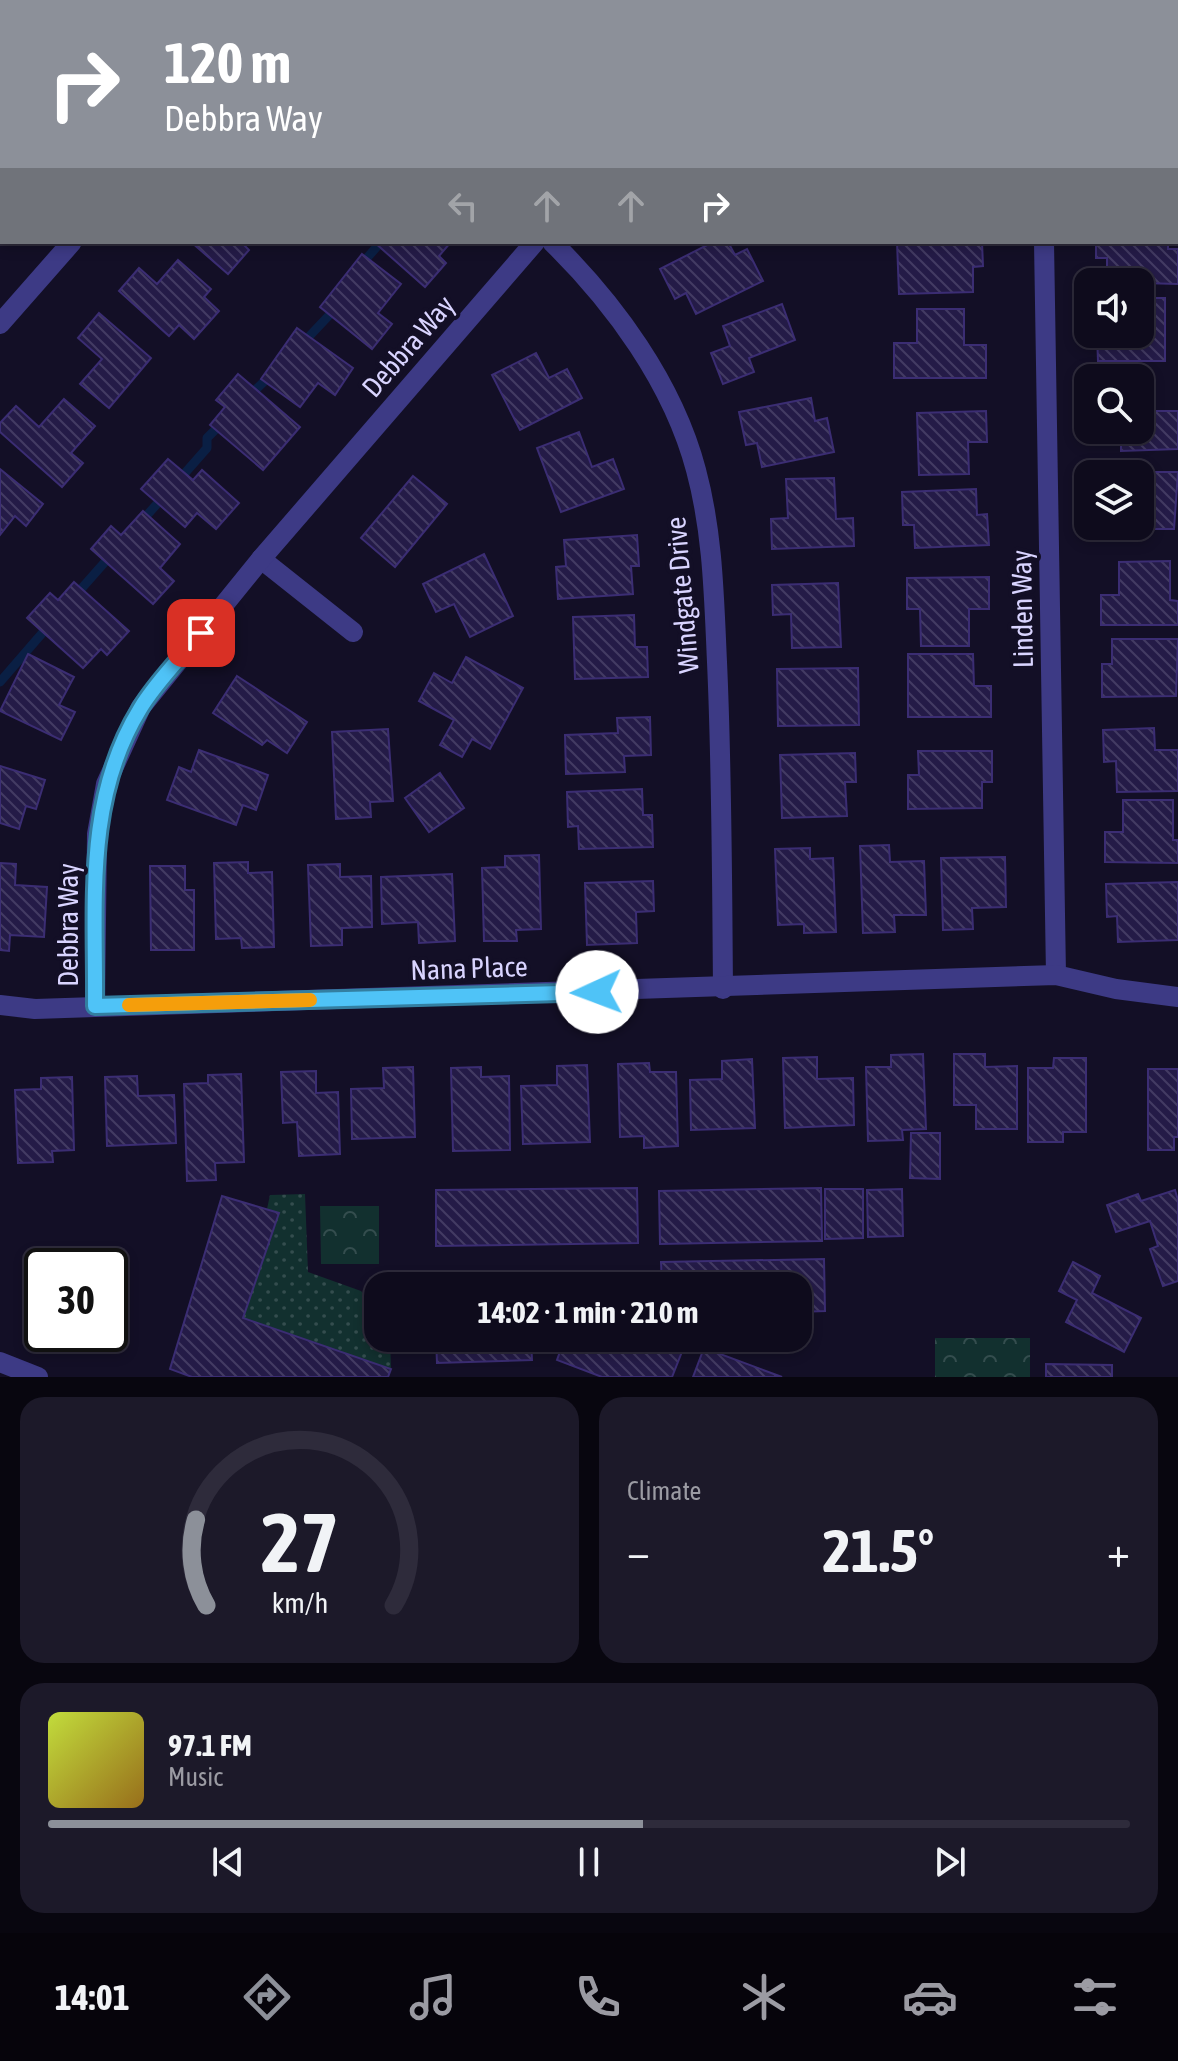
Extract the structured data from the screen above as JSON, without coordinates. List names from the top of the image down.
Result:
{
  "streets": {
    "street": [
      "Debbra Way",
      "Windgate Drive",
      "Linden Way",
      "Nana Place"
    ]
  },
  "crossings": [
    ["Debbra Way", "Nana Place"],
    ["Windgate Drive", "Nana Place"],
    ["Linden Way", "Nana Place"]
  ],
  "page": {
    "turn": ["120 m", "Debbra Way"],
    "limit": "30",
    "trip": "14:02 · 1 min · 210 m",
    "tile": "Climate",
    "heat": ["−", "21.5°", "+"],
    "song": ["97.1 FM", "Music"],
    "tabs": "14:01",
    "gauge": ["27", "km/h"]
  }
}
